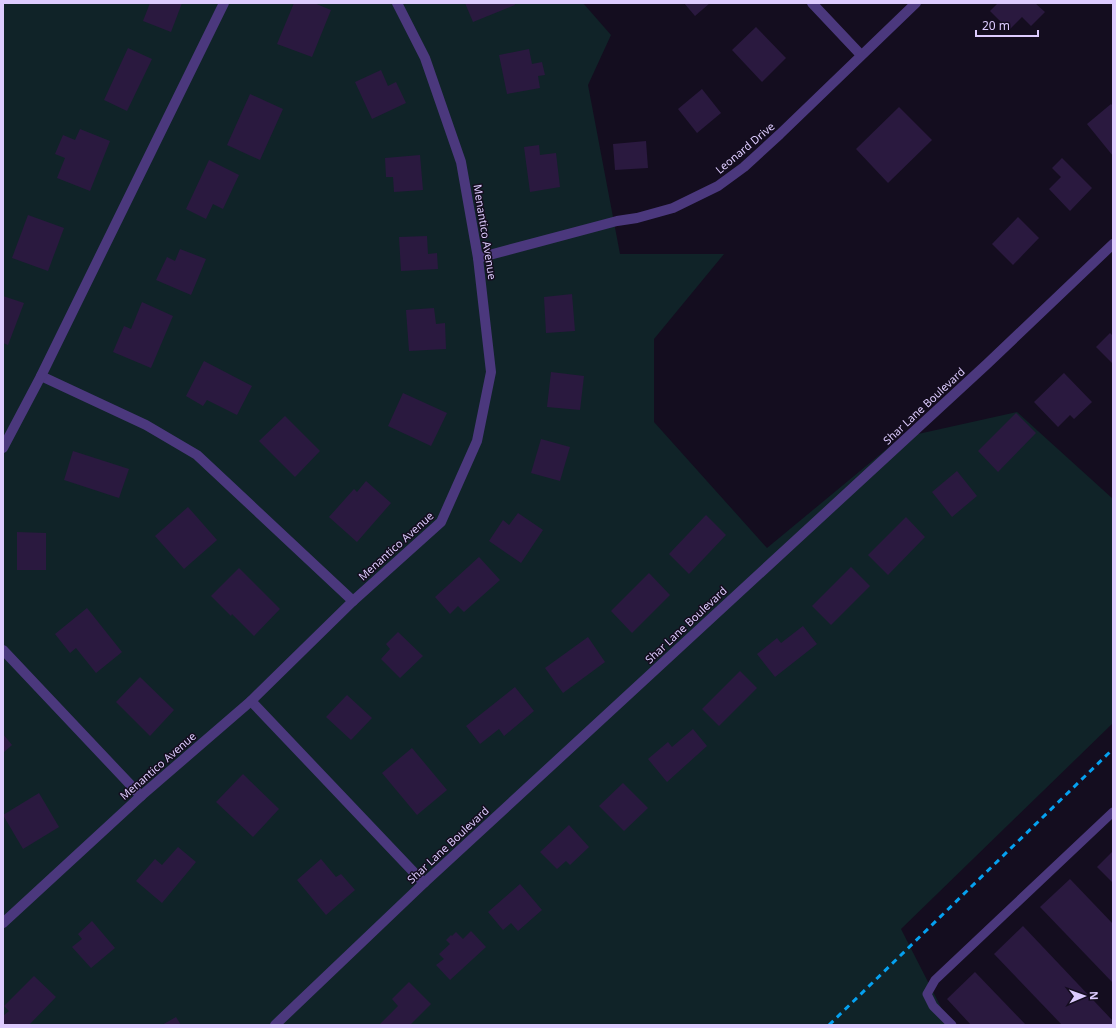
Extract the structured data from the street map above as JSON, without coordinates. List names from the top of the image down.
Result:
{
  "streets": {
    "street": ["Leonard Drive", "Menantico Avenue", "Shar Lane Boulevard"]
  },
  "crossings": [
    ["Leonard Drive", "Menantico Avenue"]
  ],
  "scale_bar": "20 m",
  "north": "right"
}
